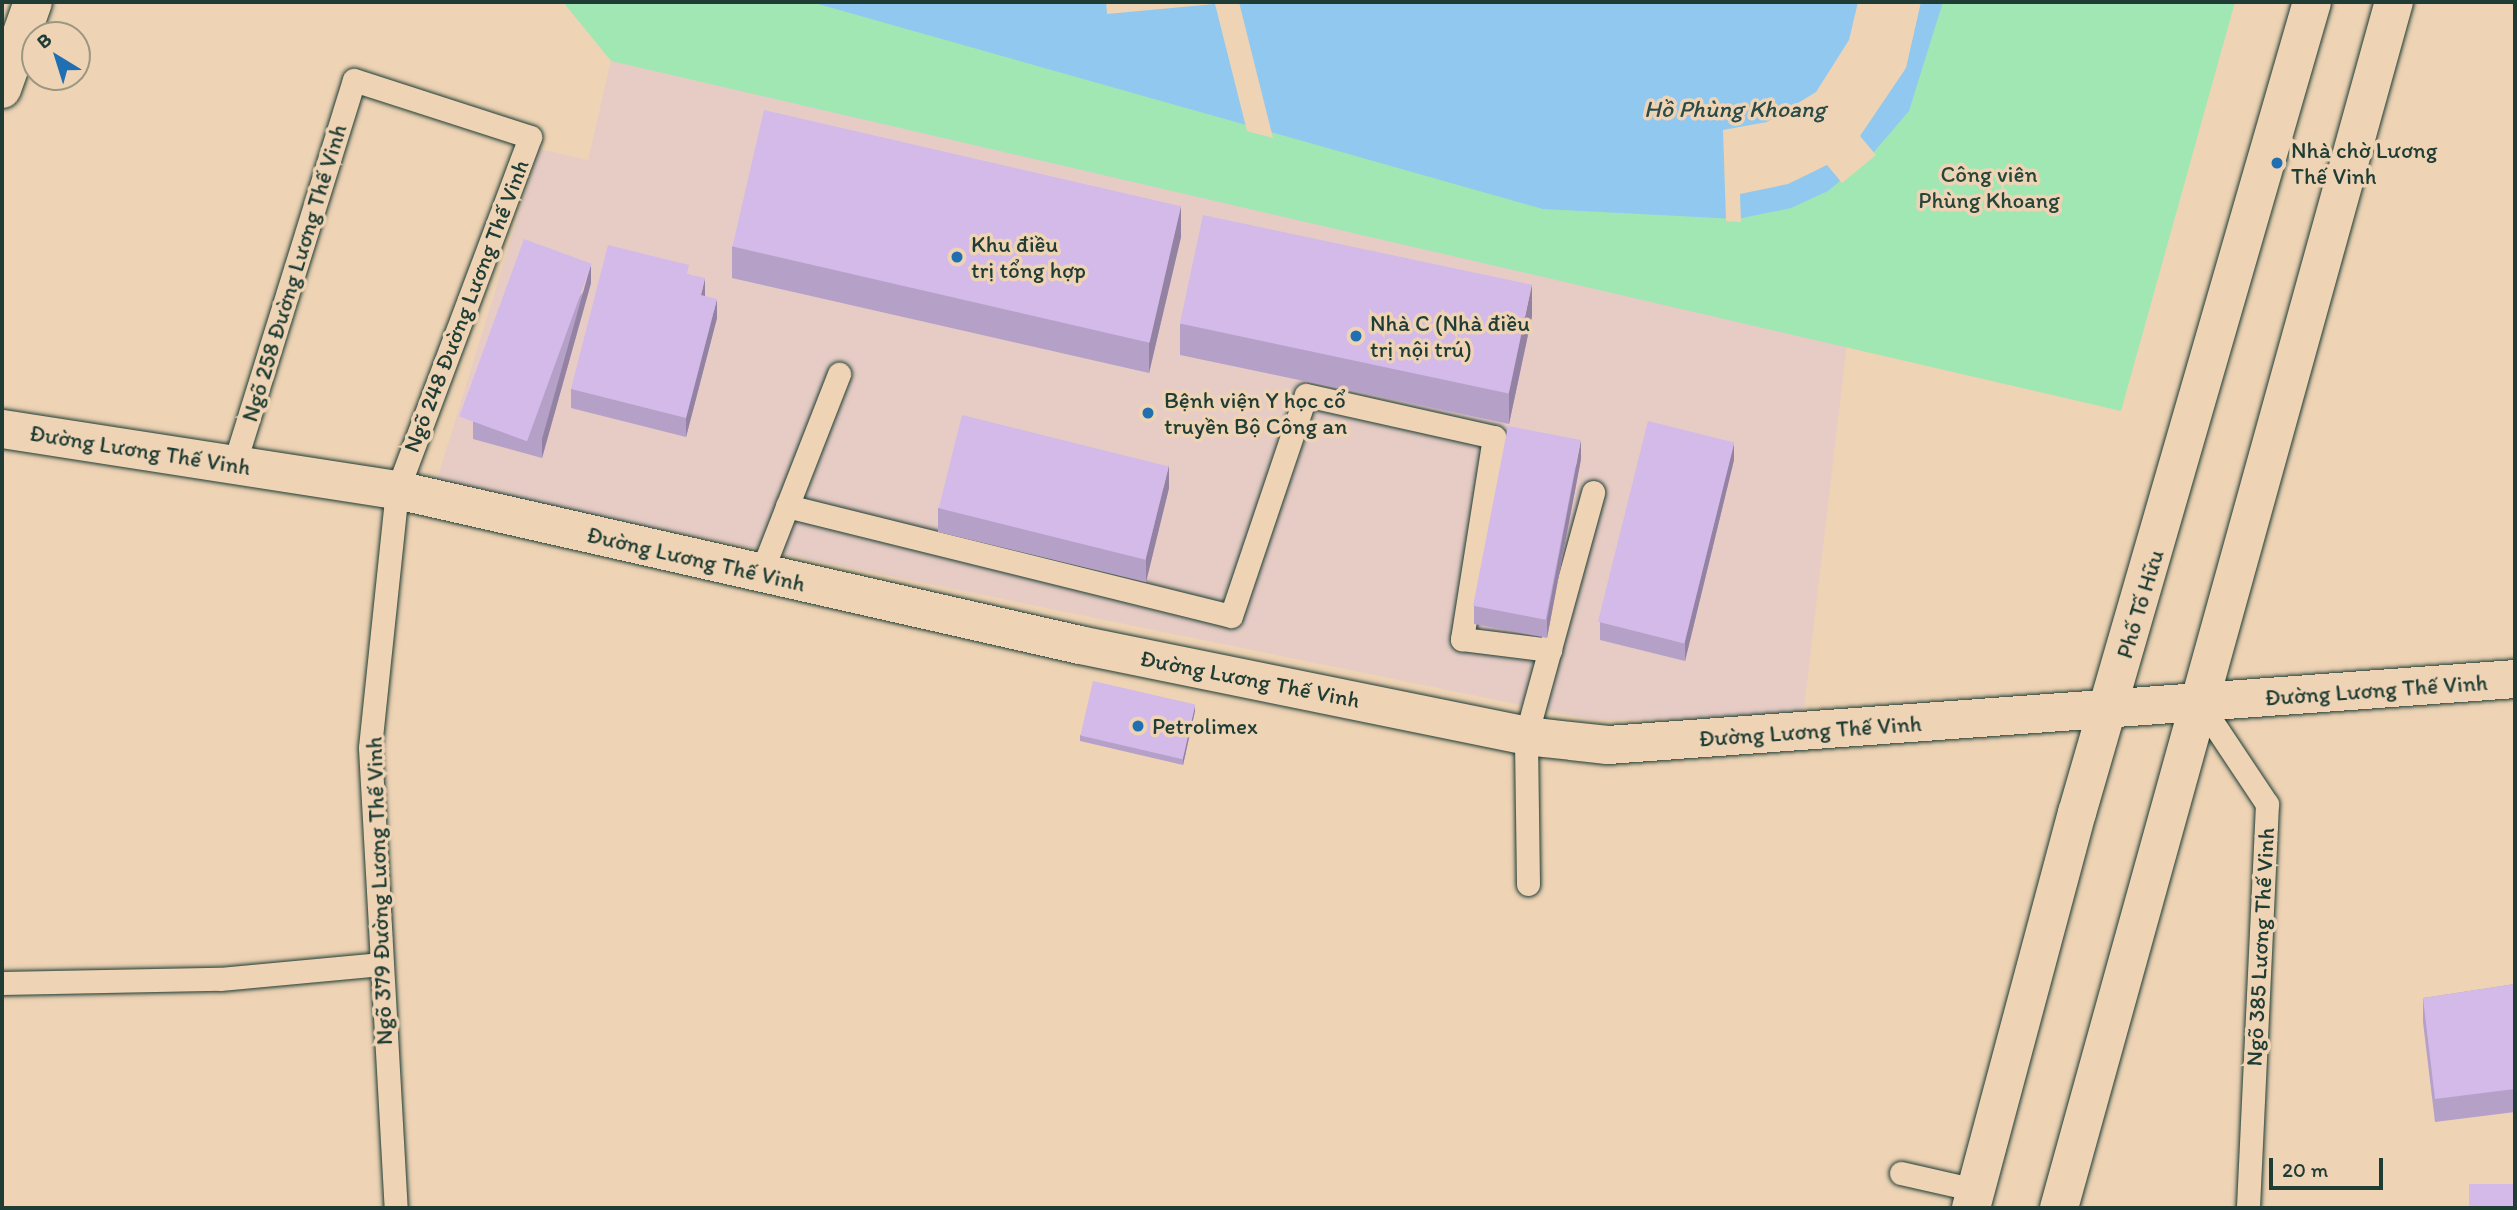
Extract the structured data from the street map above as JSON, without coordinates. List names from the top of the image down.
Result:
{
  "streets": {
    "street": ["Đường Lương Thế Vinh", "Phố Tố Hữu"],
    "lane": [
      "Ngõ 258 Đường Lương Thế Vinh",
      "Ngõ 248 Đường Lương Thế Vinh",
      "Ngõ 379 Đường Lương Thế Vinh",
      "Ngõ 385 Lương Thế Vinh"
    ]
  },
  "crossings": [
    ["Ngõ 258 Đường Lương Thế Vinh", "Ngõ 248 Đường Lương Thế Vinh"],
    ["Ngõ 258 Đường Lương Thế Vinh", "Đường Lương Thế Vinh"],
    ["Ngõ 248 Đường Lương Thế Vinh", "Đường Lương Thế Vinh"],
    ["Ngõ 248 Đường Lương Thế Vinh", "Ngõ 379 Đường Lương Thế Vinh"],
    ["Đường Lương Thế Vinh", "Phố Tố Hữu"],
    ["Đường Lương Thế Vinh", "Ngõ 379 Đường Lương Thế Vinh"],
    ["Đường Lương Thế Vinh", "Ngõ 385 Lương Thế Vinh"]
  ],
  "water": ["Hồ Phùng Khoang"],
  "parks": ["Công viên Phùng Khoang"],
  "places": [
    "Nhà chờ Lương Thế Vinh",
    "Khu điều trị tổng hợp",
    "Nhà C (Nhà điều trị nội trú)",
    "Bệnh viện Y học cổ truyền Bộ Công an",
    "Petrolimex"
  ],
  "scale_bar": "20 m",
  "north": "top left"
}
